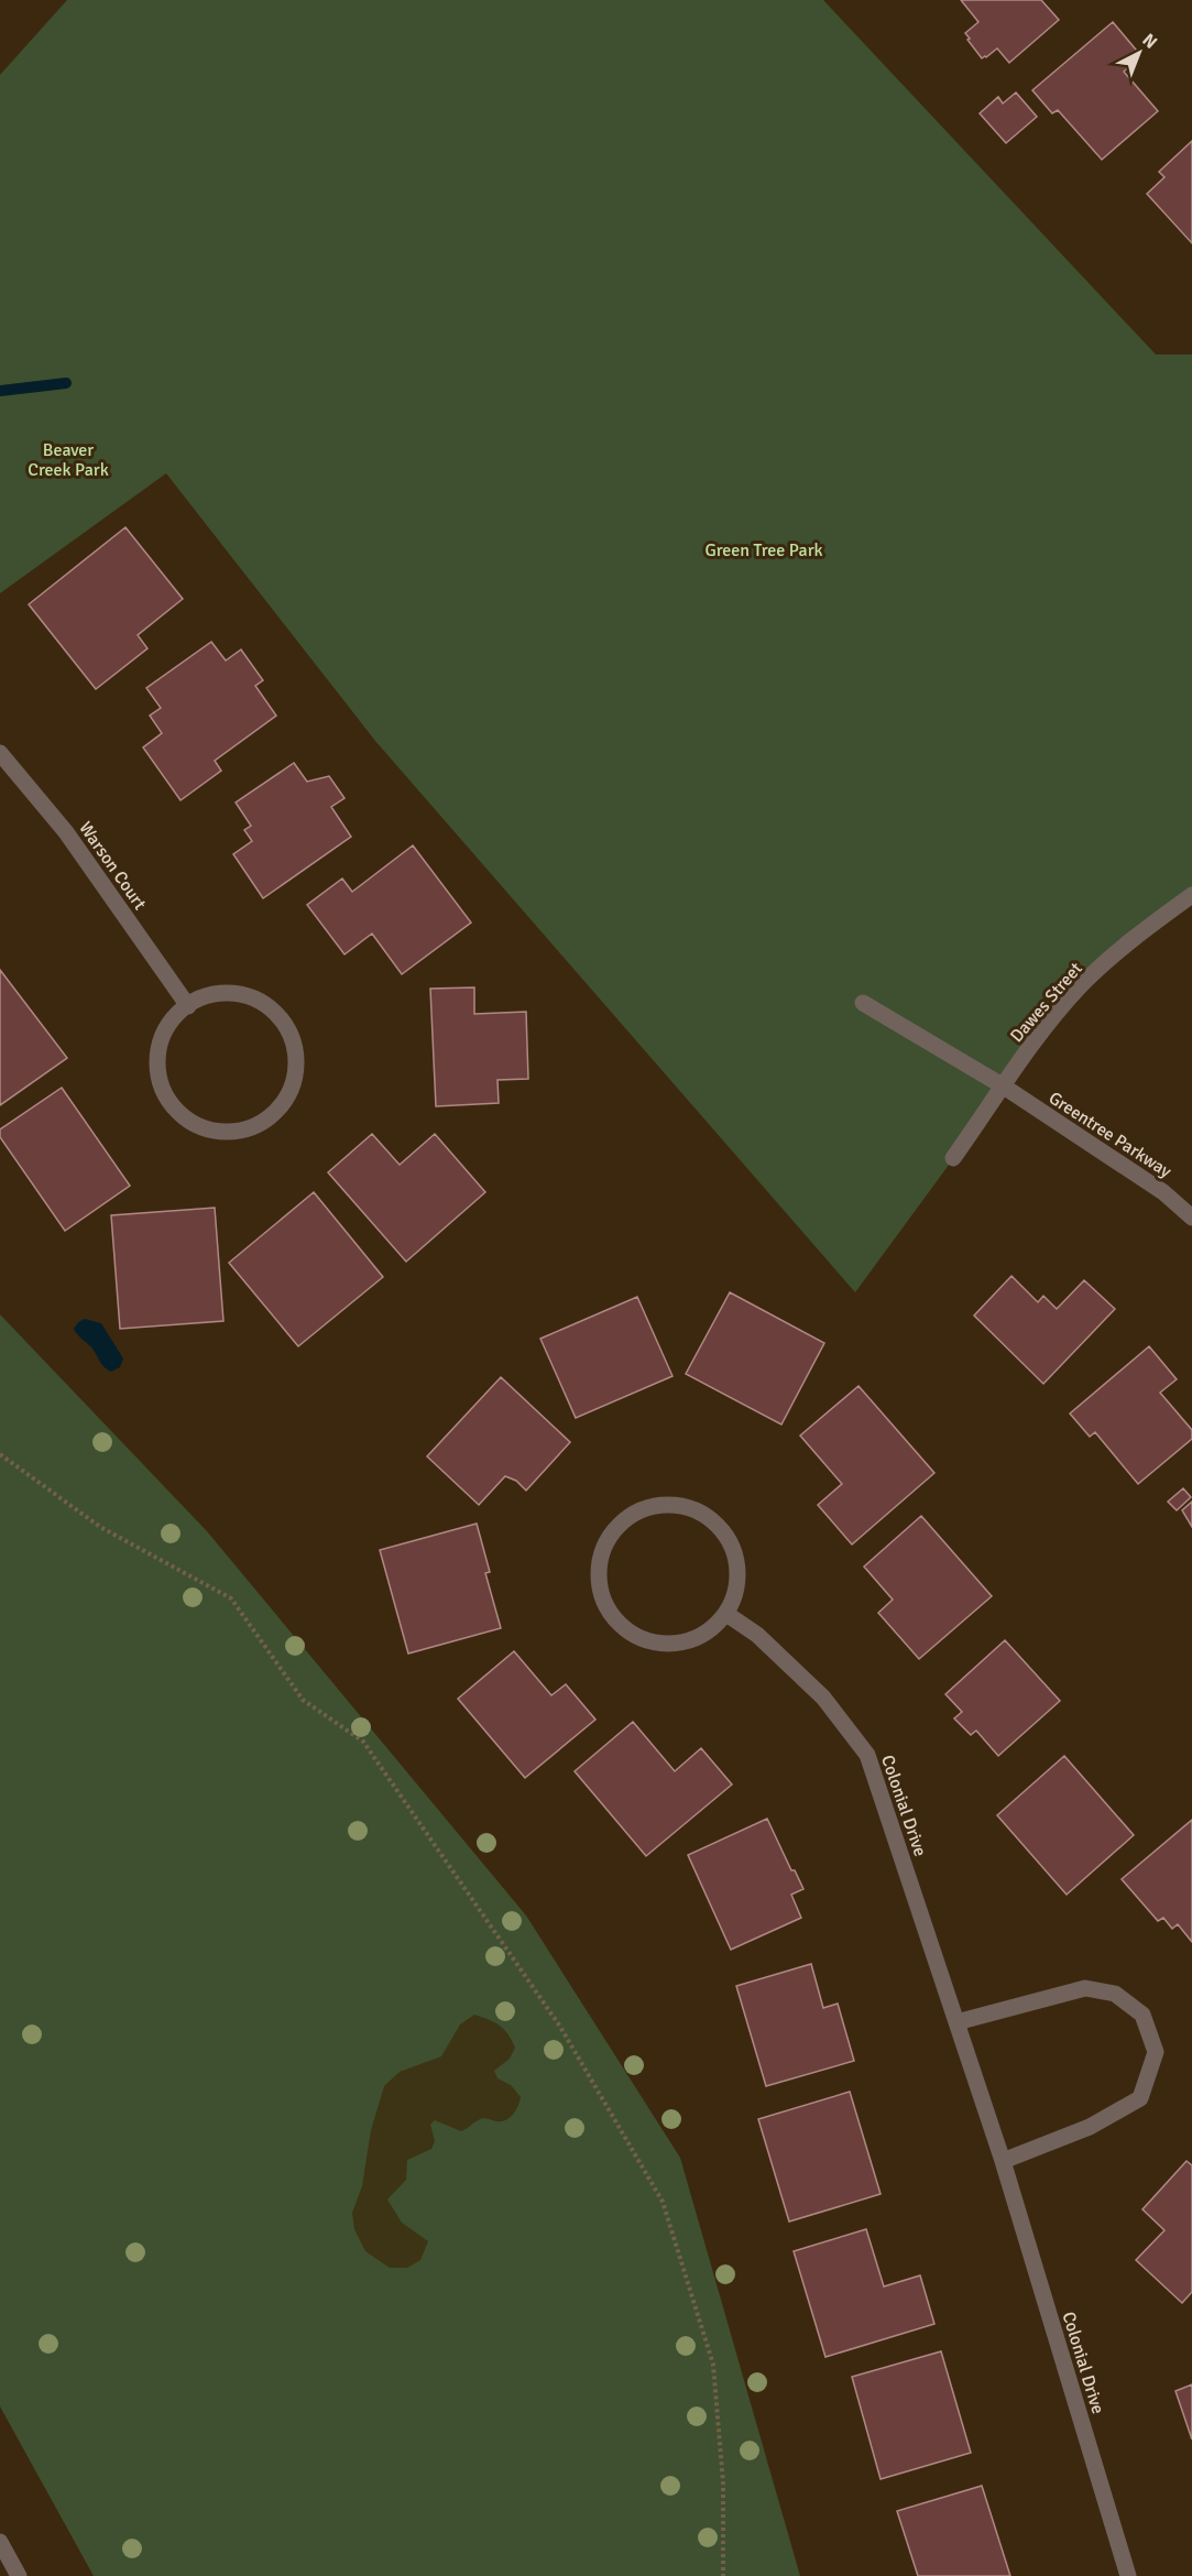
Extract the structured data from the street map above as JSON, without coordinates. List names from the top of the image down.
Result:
{
  "streets": {
    "street": [
      "Warson Court",
      "Dawes Street",
      "Greentree Parkway",
      "Colonial Drive"
    ]
  },
  "crossings": [
    ["Dawes Street", "Greentree Parkway"]
  ],
  "parks": ["Beaver Creek Park", "Green Tree Park"],
  "north": "top right"
}
